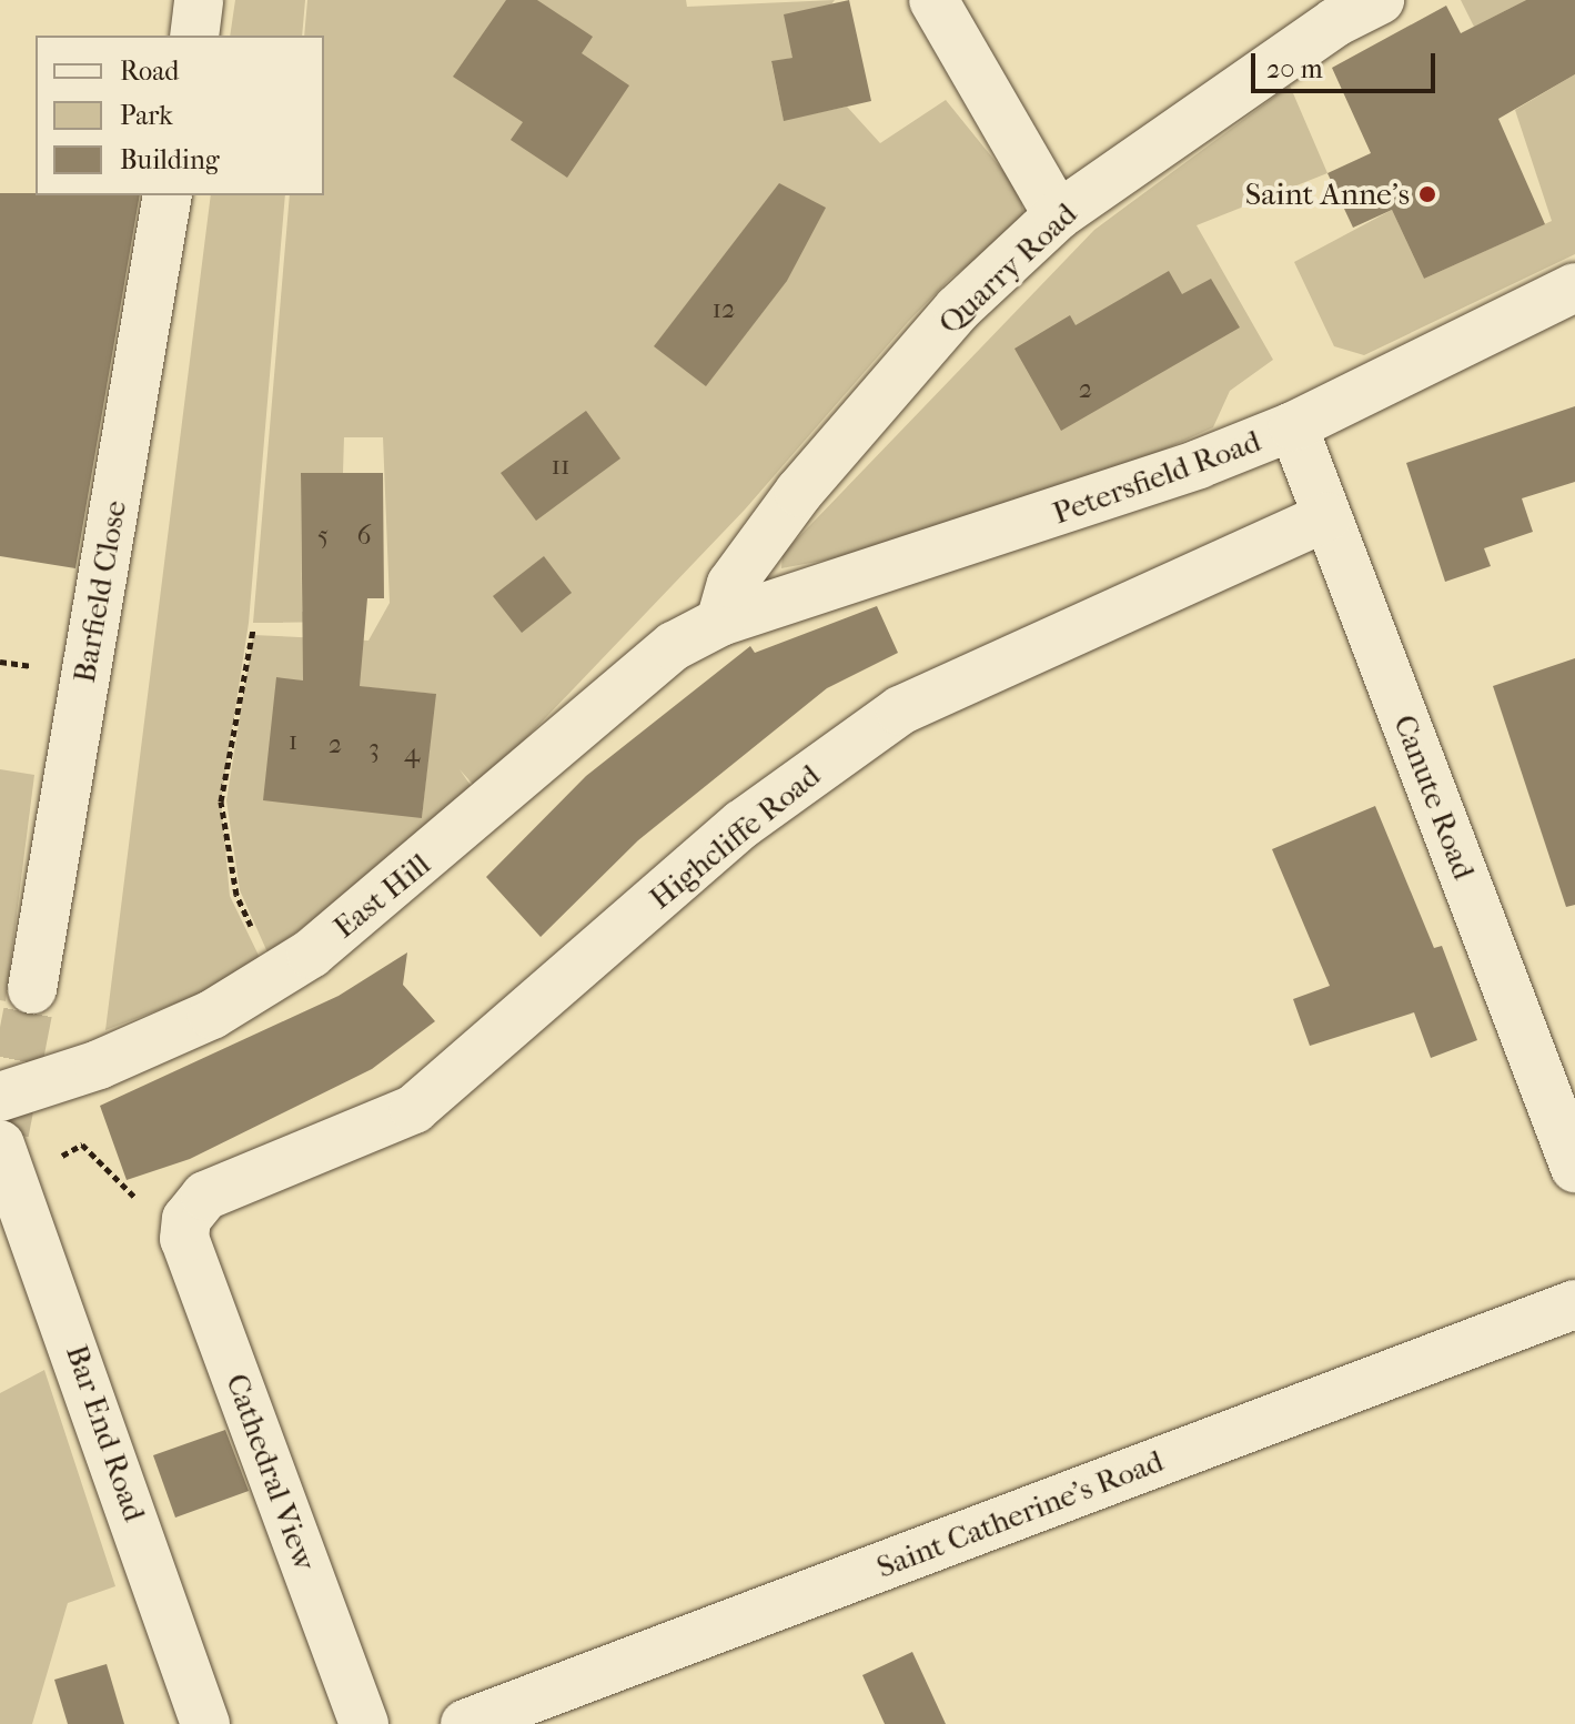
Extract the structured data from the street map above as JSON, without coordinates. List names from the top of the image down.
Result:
{
  "streets": {
    "street": [
      "Quarry Road",
      "Petersfield Road",
      "Barfield Close",
      "Canute Road",
      "Highcliffe Road",
      "East Hill",
      "Bar End Road",
      "Cathedral View",
      "Saint Catherine's Road"
    ]
  },
  "crossings": [
    ["Quarry Road", "Petersfield Road"],
    ["Quarry Road", "East Hill"],
    ["Petersfield Road", "Canute Road"],
    ["Petersfield Road", "East Hill"],
    ["Canute Road", "Highcliffe Road"],
    ["Highcliffe Road", "Cathedral View"]
  ],
  "places": ["Saint Anne's"],
  "house_numbers": [
    "12",
    "2",
    "11",
    "5",
    "6",
    "1",
    "2",
    "3",
    "4"
  ],
  "legend": ["Road", "Park", "Building"],
  "scale_bar": "20 m"
}
